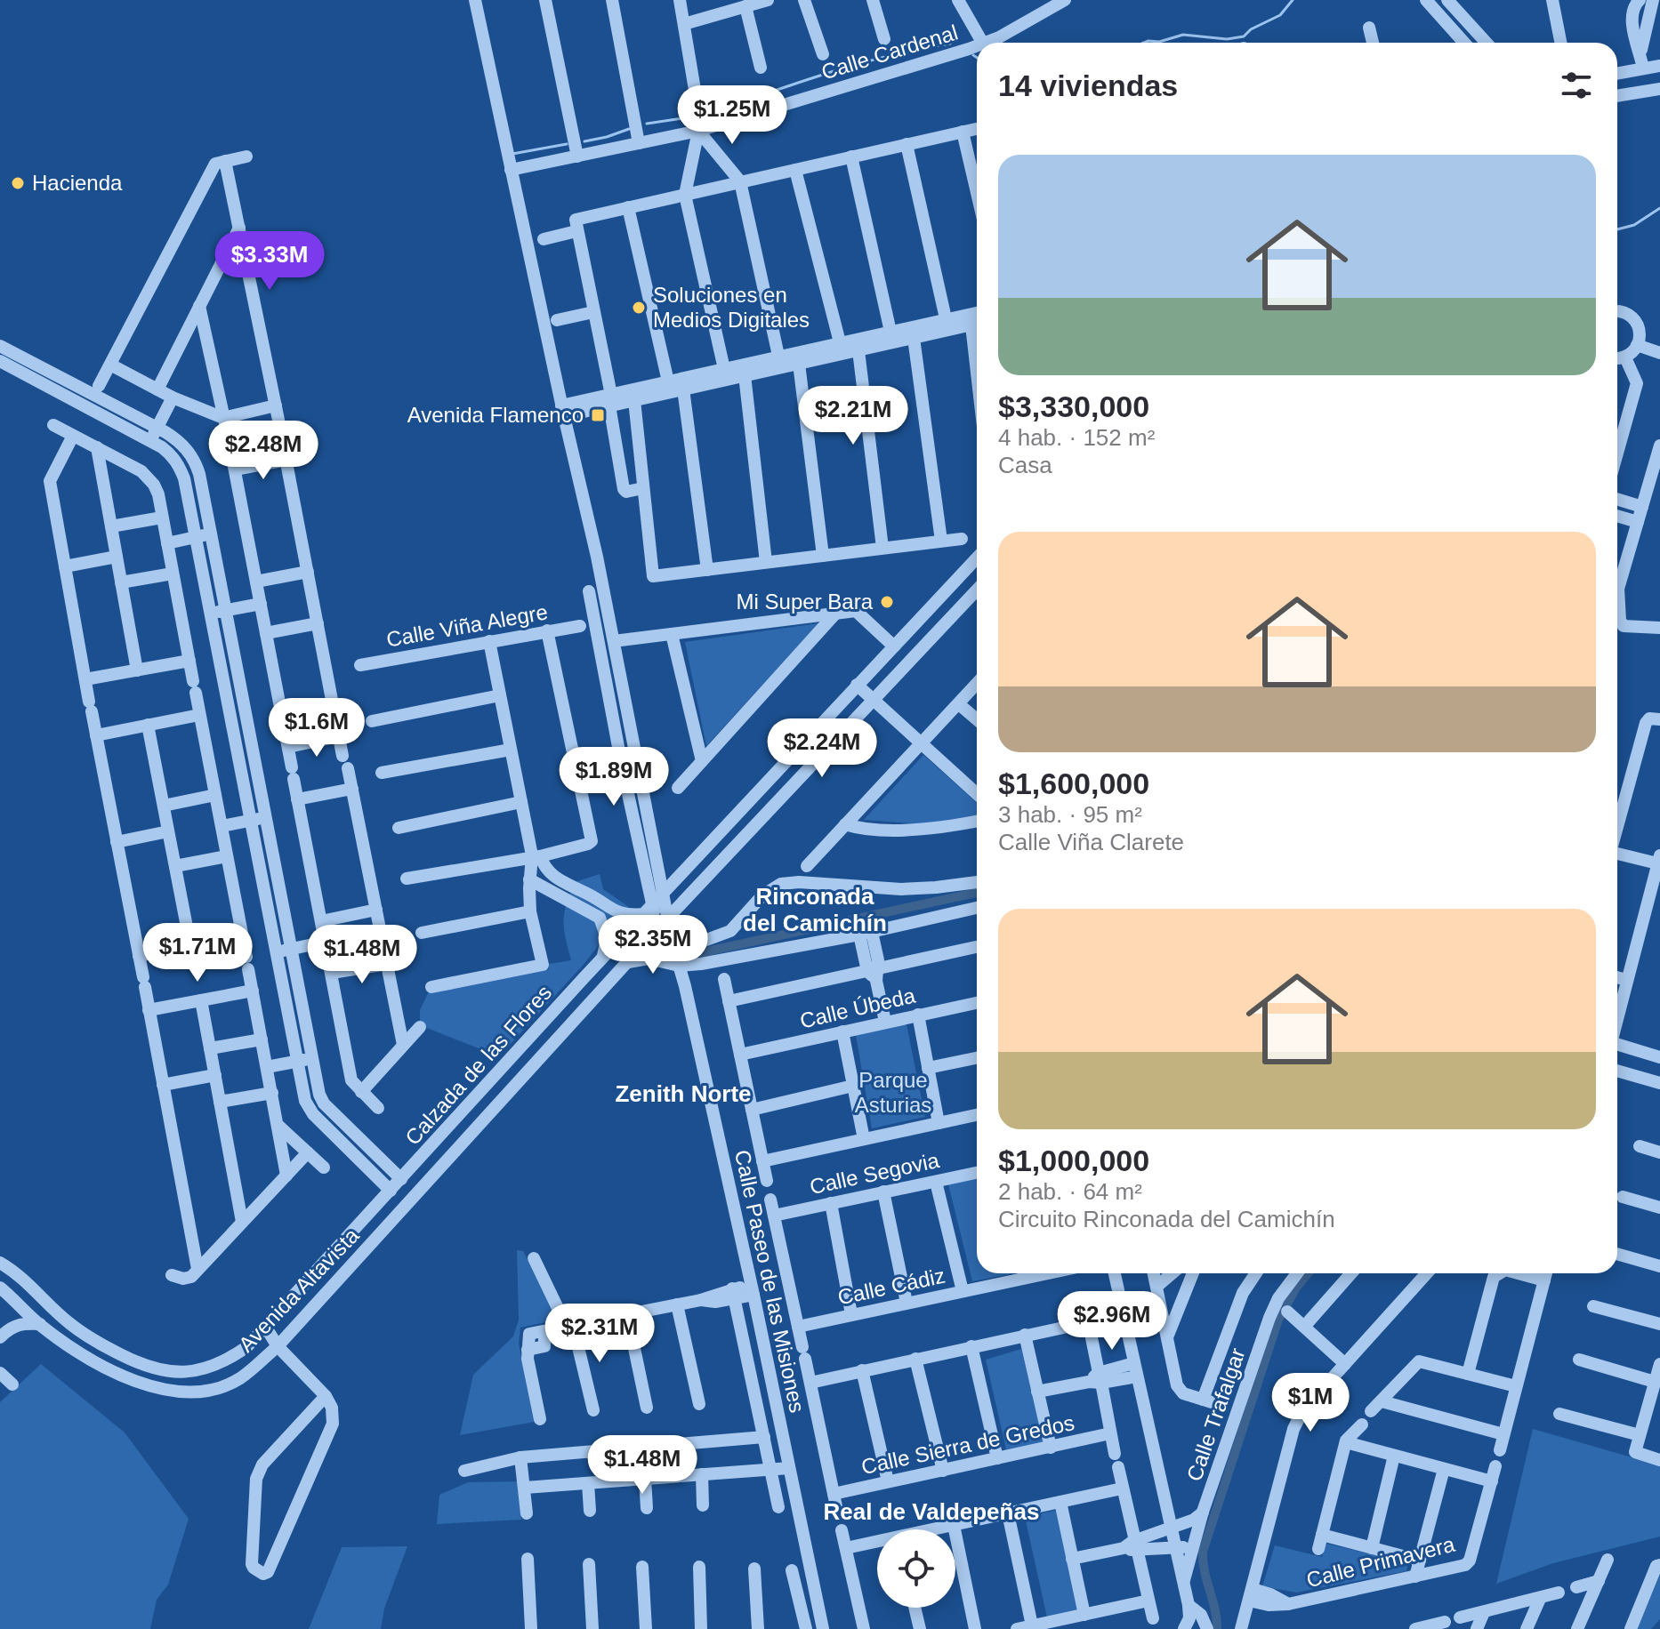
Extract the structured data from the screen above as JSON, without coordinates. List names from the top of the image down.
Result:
{
  "streets": {
    "street": [
      "Calle Cardenal",
      "Calle Viña Alegre",
      "Calle Úbeda",
      "Calzada de las Flores",
      "Calle Segovia",
      "Calle Paseo de las Misiones",
      "Calle Cádiz",
      "Avenida Altavista",
      "Calle Trafalgar",
      "Calle Sierra de Gredos",
      "Calle Primavera"
    ]
  },
  "crossings": [
    ["Calzada de las Flores", "Calle Paseo de las Misiones"],
    ["Calzada de las Flores", "Avenida Altavista"]
  ],
  "districts": ["Rinconada del Camichín", "Zenith Norte", "Real de Valdepeñas"],
  "parks": ["Parque Asturias"],
  "places": {
    "other": ["Hacienda", "Soluciones en Medios Digitales", "Mi Super Bara"],
    "transit": ["Avenida Flamenco"]
  },
  "page": {
    "heading": "14 viviendas",
    "price": [
      "$1.25M",
      "$3.33M",
      "$2.21M",
      "$2.48M",
      "$1.6M",
      "$2.24M",
      "$1.89M",
      "$2.35M",
      "$1.71M",
      "$1.48M",
      "$2.96M",
      "$2.31M",
      "$1M",
      "$1.48M"
    ],
    "list": [
      {
        "name": "$3,330,000",
        "note": "4 hab. · 152 m² · Casa"
      },
      {
        "name": "$1,600,000",
        "note": "3 hab. · 95 m² · Calle Viña Clarete"
      },
      {
        "name": "$1,000,000",
        "note": "2 hab. · 64 m² · Circuito Rinconada del Camichín"
      }
    ]
  }
}
